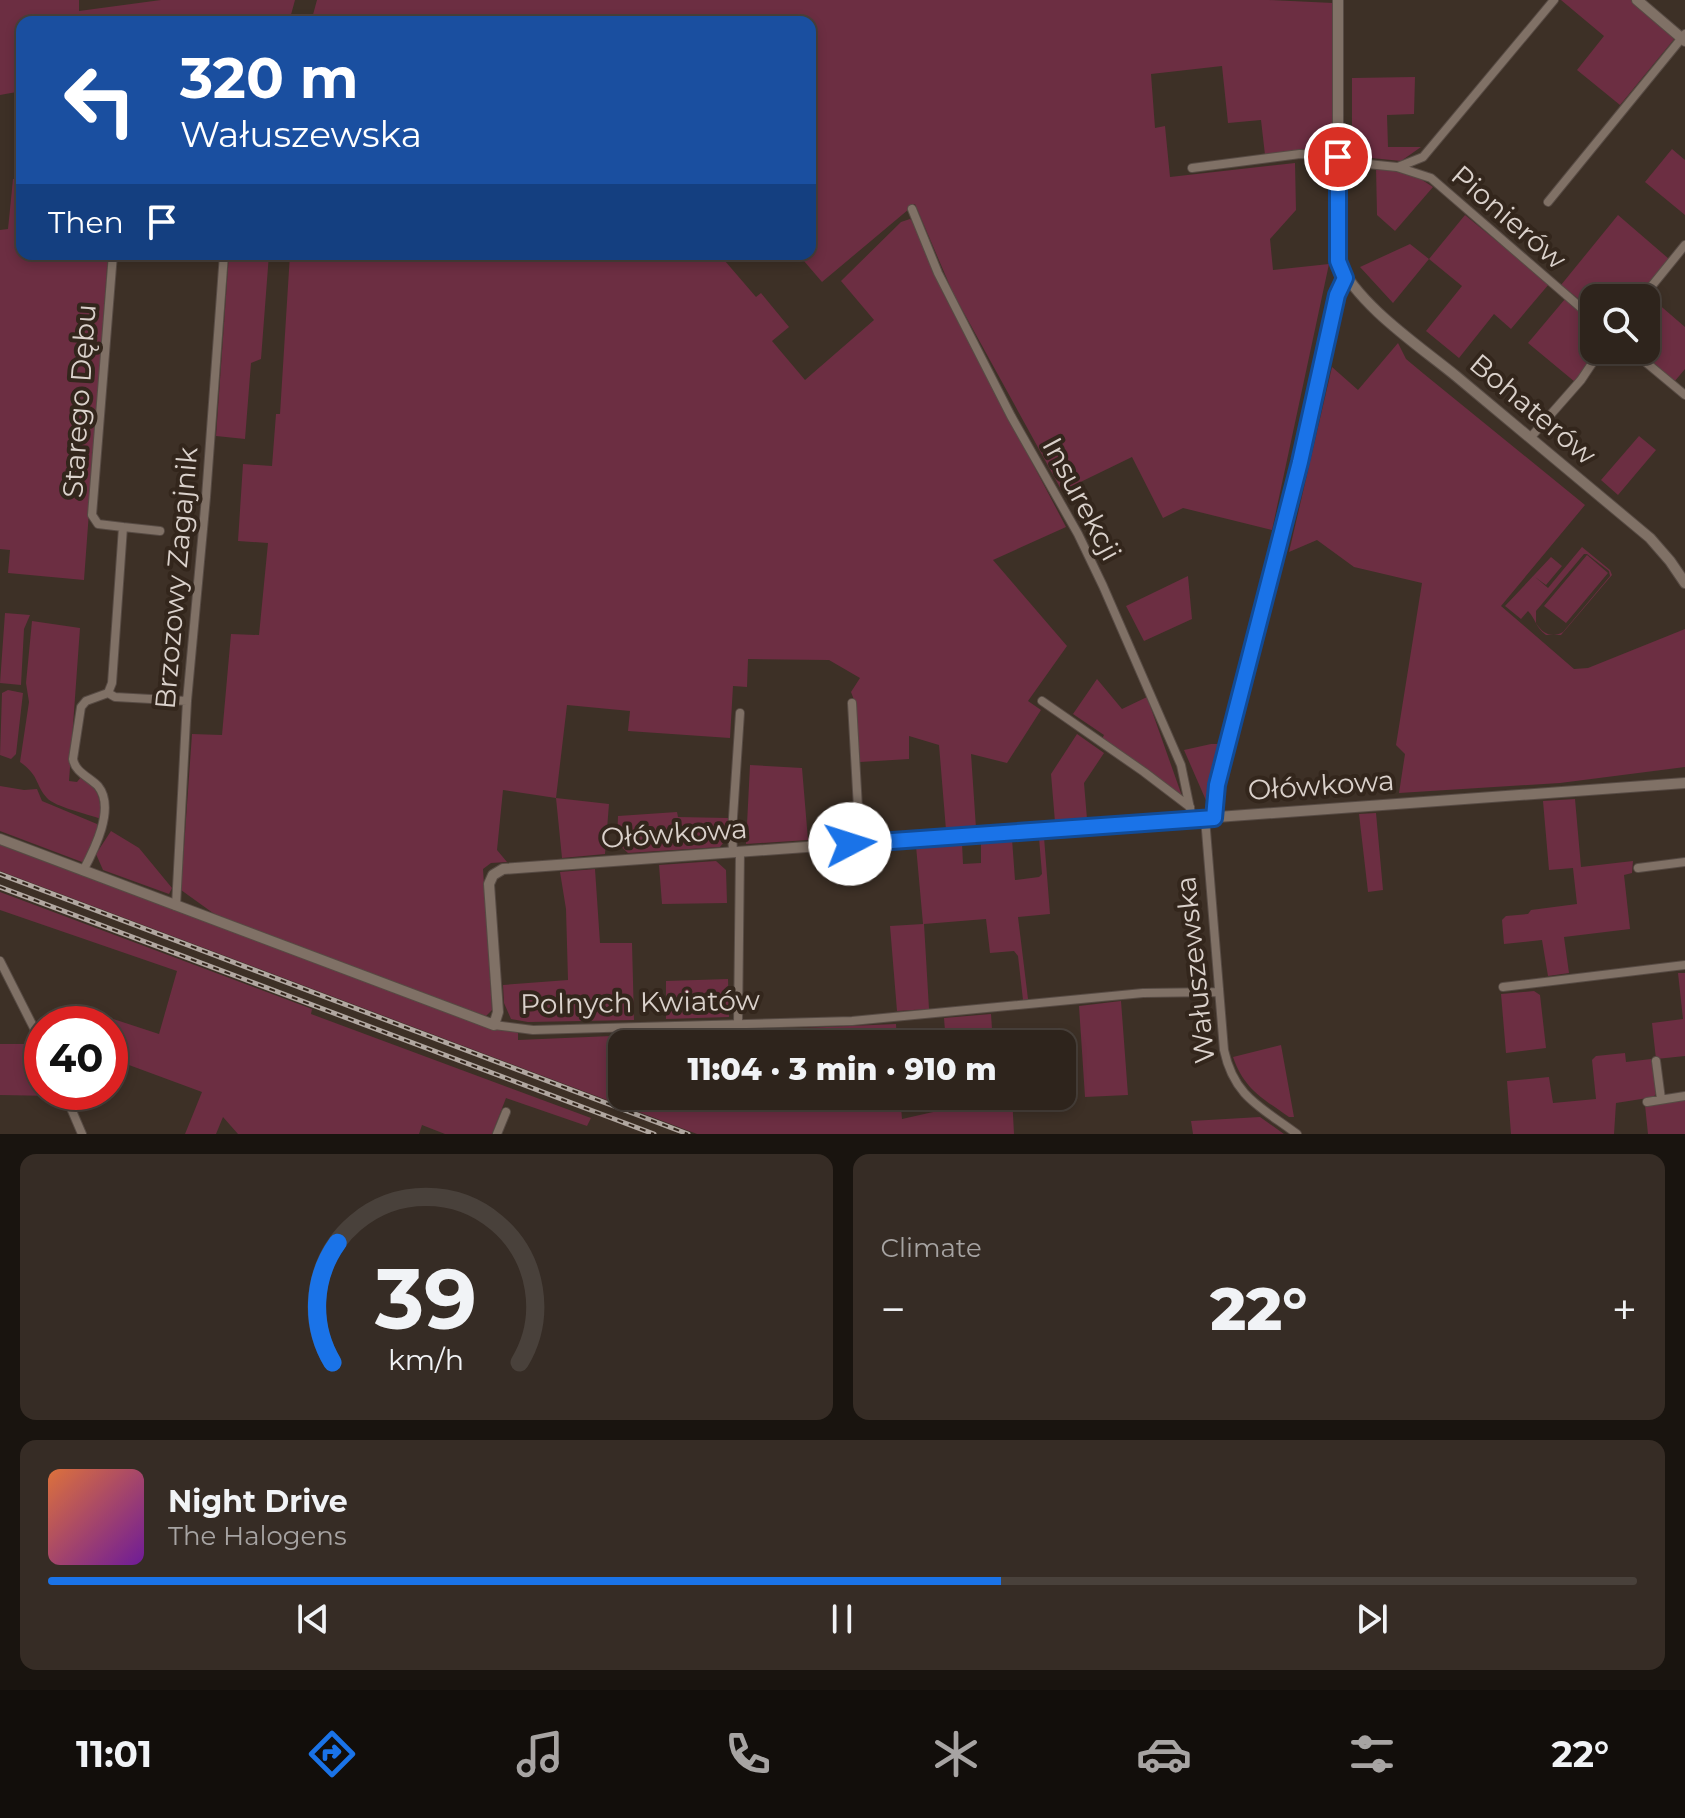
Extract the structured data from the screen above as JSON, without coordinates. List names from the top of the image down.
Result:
{
  "streets": {
    "street": [
      "Pionierów",
      "Starego Dębu",
      "Bohaterów",
      "Insurekcji",
      "Brzozowy Zagajnik",
      "Ołówkowa",
      "Wałuszewska",
      "Polnych Kwiatów"
    ]
  },
  "crossings": [
    ["Pionierów", "Wałuszewska"],
    ["Bohaterów", "Wałuszewska"],
    ["Insurekcji", "Ołówkowa"],
    ["Brzozowy Zagajnik", "Polnych Kwiatów"],
    ["Ołówkowa", "Wałuszewska"],
    ["Ołówkowa", "Polnych Kwiatów"],
    ["Wałuszewska", "Polnych Kwiatów"]
  ],
  "page": {
    "turn": ["320 m", "Wałuszewska"],
    "then": "Then",
    "limit": "40",
    "trip": "11:04 · 3 min · 910 m",
    "tile": "Climate",
    "heat": ["−", "22°", "+"],
    "song": ["Night Drive", "The Halogens"],
    "tabs": ["11:01", "22°"],
    "gauge": ["39", "km/h"]
  }
}
